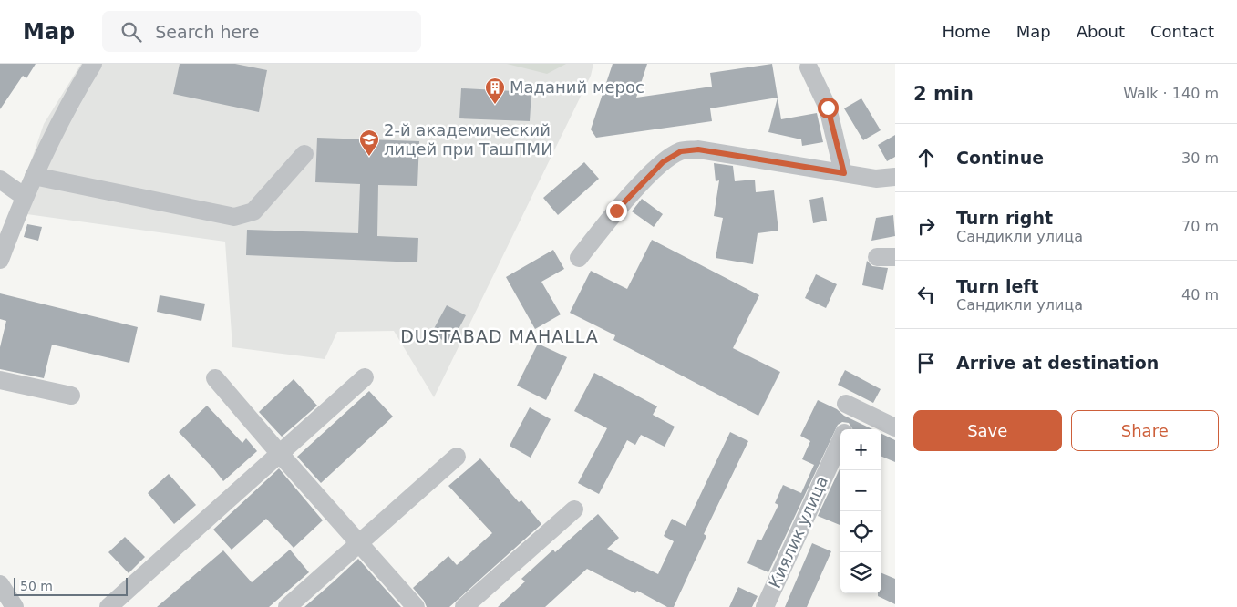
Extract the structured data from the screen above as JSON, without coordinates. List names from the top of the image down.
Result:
{
  "streets": {
    "street": ["Киялик улица"]
  },
  "districts": ["DUSTABAD MAHALLA"],
  "places": {
    "building": ["Маданий мерос"],
    "school or university": ["2-й академический лицей при ТашПМИ"]
  },
  "scale_bar": "50 m",
  "page": {
    "header": "Map",
    "search": "Search here",
    "nav": [
      "Home",
      "Map",
      "About",
      "Contact"
    ],
    "heading": ["2 min", "Walk · 140 m"],
    "list": [
      ["Continue", "30 m"],
      ["Turn right", "Сандикли улица", "70 m"],
      ["Turn left", "Сандикли улица", "40 m"],
      "Arrive at destination"
    ],
    "buttons": ["Save", "Share"],
    "map_buttons": ["+", "−"],
    "scale": "50 m"
  }
}
